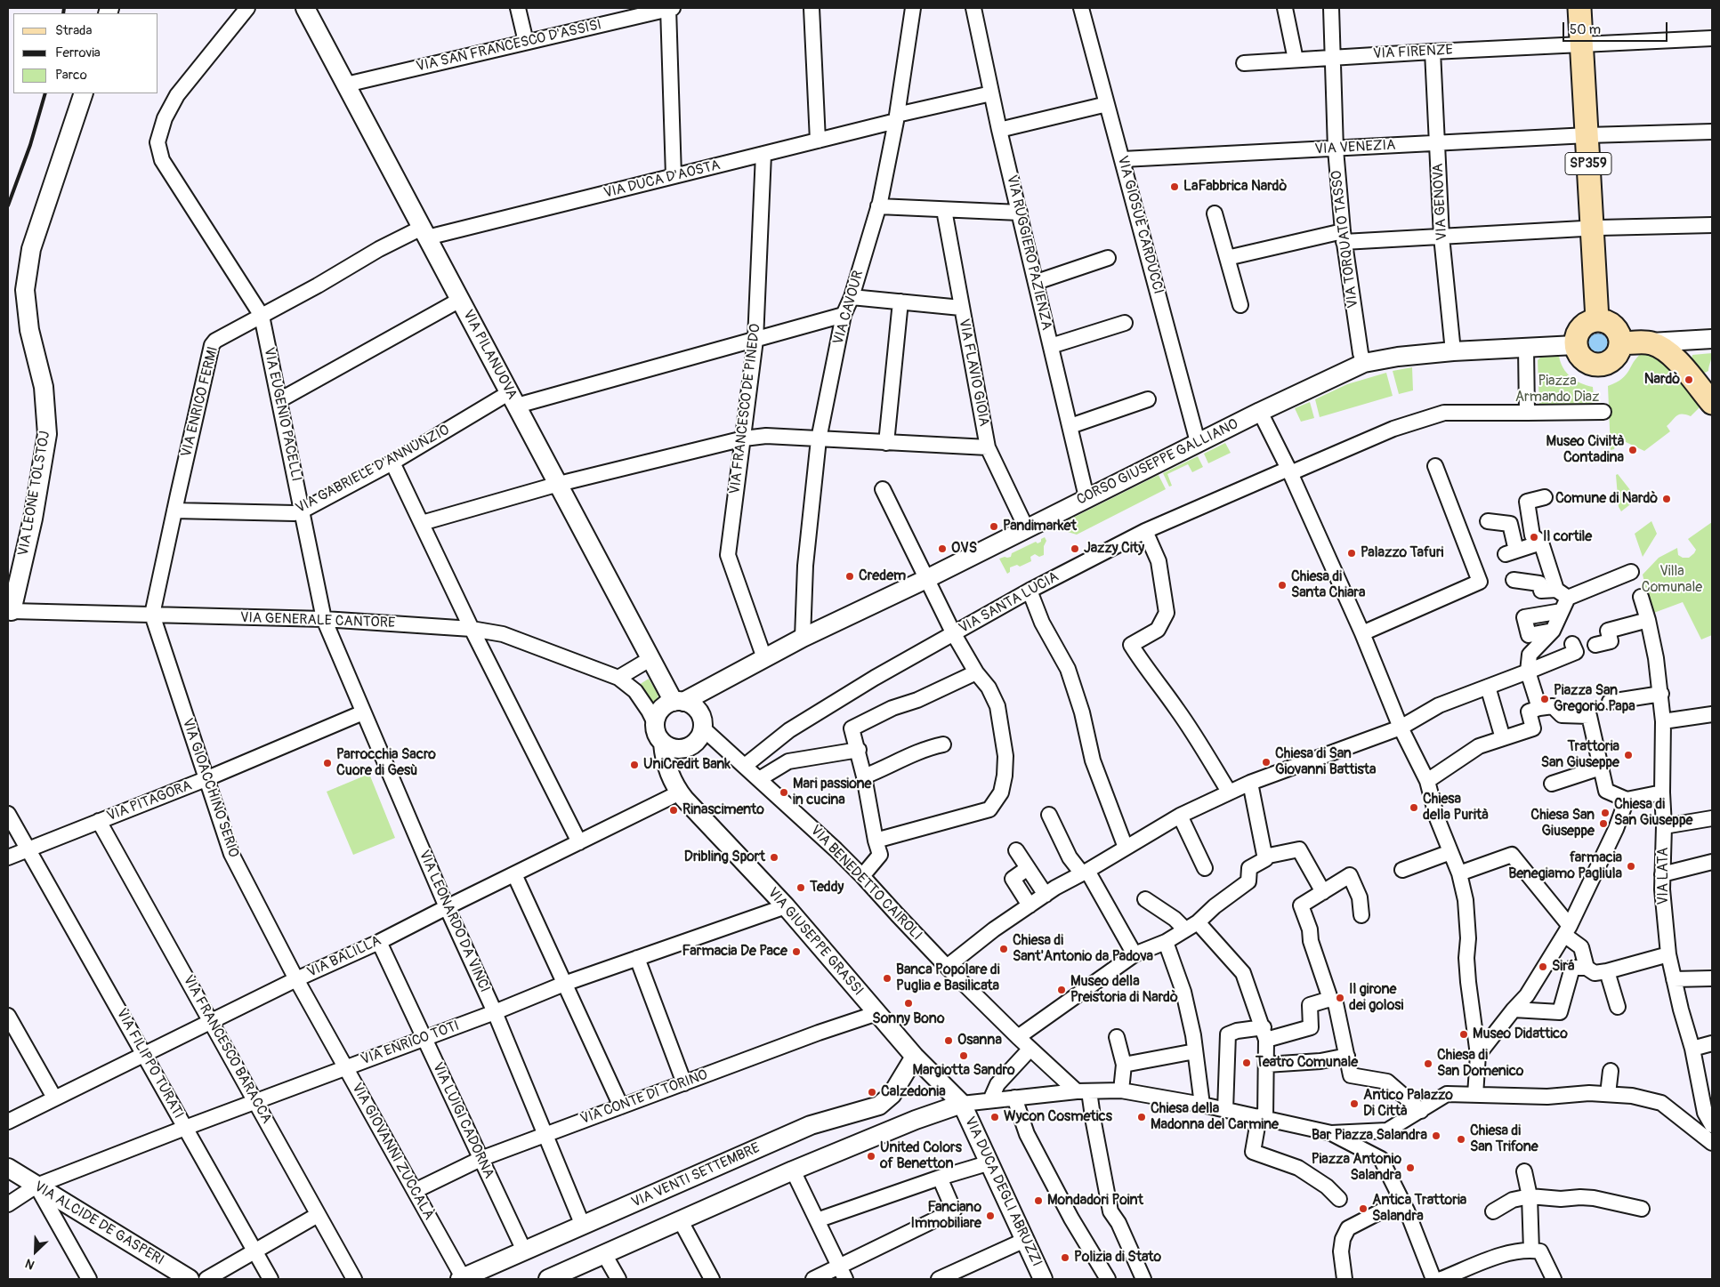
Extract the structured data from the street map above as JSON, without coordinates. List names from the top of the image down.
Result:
{
  "streets": {
    "main road": ["SP359"],
    "street": [
      "VIA SAN FRANCESCO D'ASSISI",
      "VIA FIRENZE",
      "VIA VENEZIA",
      "VIA DUCA D'AOSTA",
      "VIA GENOVA",
      "VIA GIOSUÈ CARDUCCI",
      "VIA TORQUATO TASSO",
      "VIA RUGGIERO PAZIENZA",
      "VIA CAVOUR",
      "VIA PILANUOVA",
      "VIA FLAVIO GIOIA",
      "VIA ENRICO FERMI",
      "VIA FRANCESCO DE PINEDO",
      "VIA EUGENIO PACELLI",
      "CORSO GIUSEPPE GALLIANO",
      "VIA GABRIELE D'ANNUNZIO",
      "VIA LEONE TOLSTOJ",
      "VIA SANTA LUCIA",
      "VIA GENERALE CANTORE",
      "VIA GIOACCHINO SERIO",
      "VIA PITAGORA",
      "VIA LATA",
      "VIA BENEDETTO CAIROLI",
      "VIA LEONARDO DA VINCI",
      "VIA GIUSEPPE GRASSI",
      "VIA BALILLA",
      "VIA ENRICO TOTI",
      "VIA FRANCESCO BARACCA",
      "VIA FILIPPO TURATI",
      "VIA CONTE DI TORINO",
      "VIA LUIGI CADORNA",
      "VIA GIOVANNI ZUCCALÀ",
      "VIA VENTI SETTEMBRE",
      "VIA DUCA DEGLI ABRUZZI",
      "VIA ALCIDE DE GASPERI"
    ]
  },
  "crossings": [
    ["VIA SAN FRANCESCO D'ASSISI", "VIA PILANUOVA"],
    ["VIA FIRENZE", "SP359"],
    ["VIA FIRENZE", "VIA GENOVA"],
    ["VIA FIRENZE", "VIA TORQUATO TASSO"],
    ["VIA VENEZIA", "SP359"],
    ["VIA VENEZIA", "VIA GENOVA"],
    ["VIA VENEZIA", "VIA GIOSUÈ CARDUCCI"],
    ["VIA VENEZIA", "VIA TORQUATO TASSO"],
    ["SP359", "CORSO GIUSEPPE GALLIANO"],
    ["VIA DUCA D'AOSTA", "VIA RUGGIERO PAZIENZA"],
    ["VIA DUCA D'AOSTA", "VIA CAVOUR"],
    ["VIA DUCA D'AOSTA", "VIA PILANUOVA"],
    ["VIA DUCA D'AOSTA", "VIA ENRICO FERMI"],
    ["VIA DUCA D'AOSTA", "VIA FRANCESCO DE PINEDO"],
    ["VIA GENOVA", "CORSO GIUSEPPE GALLIANO"],
    ["VIA GIOSUÈ CARDUCCI", "CORSO GIUSEPPE GALLIANO"],
    ["VIA TORQUATO TASSO", "CORSO GIUSEPPE GALLIANO"],
    ["VIA RUGGIERO PAZIENZA", "CORSO GIUSEPPE GALLIANO"],
    ["VIA CAVOUR", "CORSO GIUSEPPE GALLIANO"],
    ["VIA CAVOUR", "VIA GABRIELE D'ANNUNZIO"],
    ["VIA PILANUOVA", "VIA ENRICO FERMI"],
    ["VIA PILANUOVA", "CORSO GIUSEPPE GALLIANO"],
    ["VIA PILANUOVA", "VIA GABRIELE D'ANNUNZIO"],
    ["VIA PILANUOVA", "VIA GENERALE CANTORE"],
    ["VIA PILANUOVA", "VIA BENEDETTO CAIROLI"],
    ["VIA FLAVIO GIOIA", "CORSO GIUSEPPE GALLIANO"],
    ["VIA ENRICO FERMI", "VIA EUGENIO PACELLI"],
    ["VIA ENRICO FERMI", "VIA GABRIELE D'ANNUNZIO"],
    ["VIA ENRICO FERMI", "VIA GENERALE CANTORE"],
    ["VIA ENRICO FERMI", "VIA GIOACCHINO SERIO"],
    ["VIA FRANCESCO DE PINEDO", "CORSO GIUSEPPE GALLIANO"],
    ["VIA FRANCESCO DE PINEDO", "VIA GABRIELE D'ANNUNZIO"],
    ["VIA EUGENIO PACELLI", "VIA GABRIELE D'ANNUNZIO"],
    ["VIA EUGENIO PACELLI", "VIA GENERALE CANTORE"],
    ["VIA EUGENIO PACELLI", "VIA LEONARDO DA VINCI"],
    ["CORSO GIUSEPPE GALLIANO", "VIA GENERALE CANTORE"],
    ["CORSO GIUSEPPE GALLIANO", "VIA BENEDETTO CAIROLI"],
    ["VIA LEONE TOLSTOJ", "VIA GENERALE CANTORE"],
    ["VIA SANTA LUCIA", "VIA BENEDETTO CAIROLI"],
    ["VIA GENERALE CANTORE", "VIA GIOACCHINO SERIO"],
    ["VIA GENERALE CANTORE", "VIA BENEDETTO CAIROLI"],
    ["VIA GENERALE CANTORE", "VIA LEONARDO DA VINCI"],
    ["VIA GIOACCHINO SERIO", "VIA PITAGORA"],
    ["VIA GIOACCHINO SERIO", "VIA BALILLA"],
    ["VIA GIOACCHINO SERIO", "VIA GIOVANNI ZUCCALÀ"],
    ["VIA PITAGORA", "VIA LEONARDO DA VINCI"],
    ["VIA PITAGORA", "VIA FRANCESCO BARACCA"],
    ["VIA PITAGORA", "VIA FILIPPO TURATI"],
    ["VIA LEONARDO DA VINCI", "VIA BALILLA"],
    ["VIA LEONARDO DA VINCI", "VIA ENRICO TOTI"],
    ["VIA LEONARDO DA VINCI", "VIA CONTE DI TORINO"],
    ["VIA LEONARDO DA VINCI", "VIA VENTI SETTEMBRE"],
    ["VIA GIUSEPPE GRASSI", "VIA BALILLA"],
    ["VIA GIUSEPPE GRASSI", "VIA ENRICO TOTI"],
    ["VIA GIUSEPPE GRASSI", "VIA CONTE DI TORINO"],
    ["VIA GIUSEPPE GRASSI", "VIA VENTI SETTEMBRE"],
    ["VIA GIUSEPPE GRASSI", "VIA DUCA DEGLI ABRUZZI"],
    ["VIA BALILLA", "VIA FRANCESCO BARACCA"],
    ["VIA BALILLA", "VIA FILIPPO TURATI"],
    ["VIA BALILLA", "VIA LUIGI CADORNA"],
    ["VIA BALILLA", "VIA GIOVANNI ZUCCALÀ"],
    ["VIA ENRICO TOTI", "VIA FRANCESCO BARACCA"],
    ["VIA ENRICO TOTI", "VIA FILIPPO TURATI"],
    ["VIA ENRICO TOTI", "VIA LUIGI CADORNA"],
    ["VIA ENRICO TOTI", "VIA GIOVANNI ZUCCALÀ"],
    ["VIA ENRICO TOTI", "VIA ALCIDE DE GASPERI"],
    ["VIA CONTE DI TORINO", "VIA LUIGI CADORNA"],
    ["VIA CONTE DI TORINO", "VIA GIOVANNI ZUCCALÀ"],
    ["VIA LUIGI CADORNA", "VIA VENTI SETTEMBRE"],
    ["VIA GIOVANNI ZUCCALÀ", "VIA VENTI SETTEMBRE"]
  ],
  "parks": ["Piazza Armando Diaz", "Villa Comunale"],
  "places": [
    "LaFabbrica Nardò",
    "Nardò",
    "Museo Civiltà Contadina",
    "Comune di Nardò",
    "Pandimarket",
    "Il cortile",
    "OVS",
    "Jazzy City",
    "Palazzo Tafuri",
    "Credem",
    "Chiesa di Santa Chiara",
    "Piazza San Gregorio Papa",
    "Trattoria San Giuseppe",
    "Chiesa di San Giovanni Battista",
    "Parrocchia Sacro Cuore di Gesù",
    "UniCredit Bank",
    "Mari passione in cucina",
    "Chiesa della Purità",
    "Rinascimento",
    "Chiesa di San Giuseppe",
    "Chiesa San Giuseppe",
    "Dribling Sport",
    "farmacia Benegiamo Pagliula",
    "Teddy",
    "Chiesa di Sant'Antonio da Padova",
    "Farmacia De Pace",
    "Sirá",
    "Banca Popolare di Puglia e Basilicata",
    "Museo della Preistoria di Nardò",
    "Il girone dei golosi",
    "Sonny Bono",
    "Museo Didattico",
    "Osanna",
    "Margiotta Sandro",
    "Teatro Comunale",
    "Chiesa di San Domenico",
    "Calzedonia",
    "Antico Palazzo Di Città",
    "Wycon Cosmetics",
    "Chiesa della Madonna del Carmine",
    "Bar Piazza Salandra",
    "Chiesa di San Trifone",
    "United Colors of Benetton",
    "Piazza Antonio Salandra",
    "Mondadori Point",
    "Antica Trattoria Salandra",
    "Fanciano Immobiliare",
    "Polizia di Stato"
  ],
  "legend": ["Strada", "Ferrovia", "Parco"],
  "scale_bar": "50 m",
  "north": "bottom left"
}
